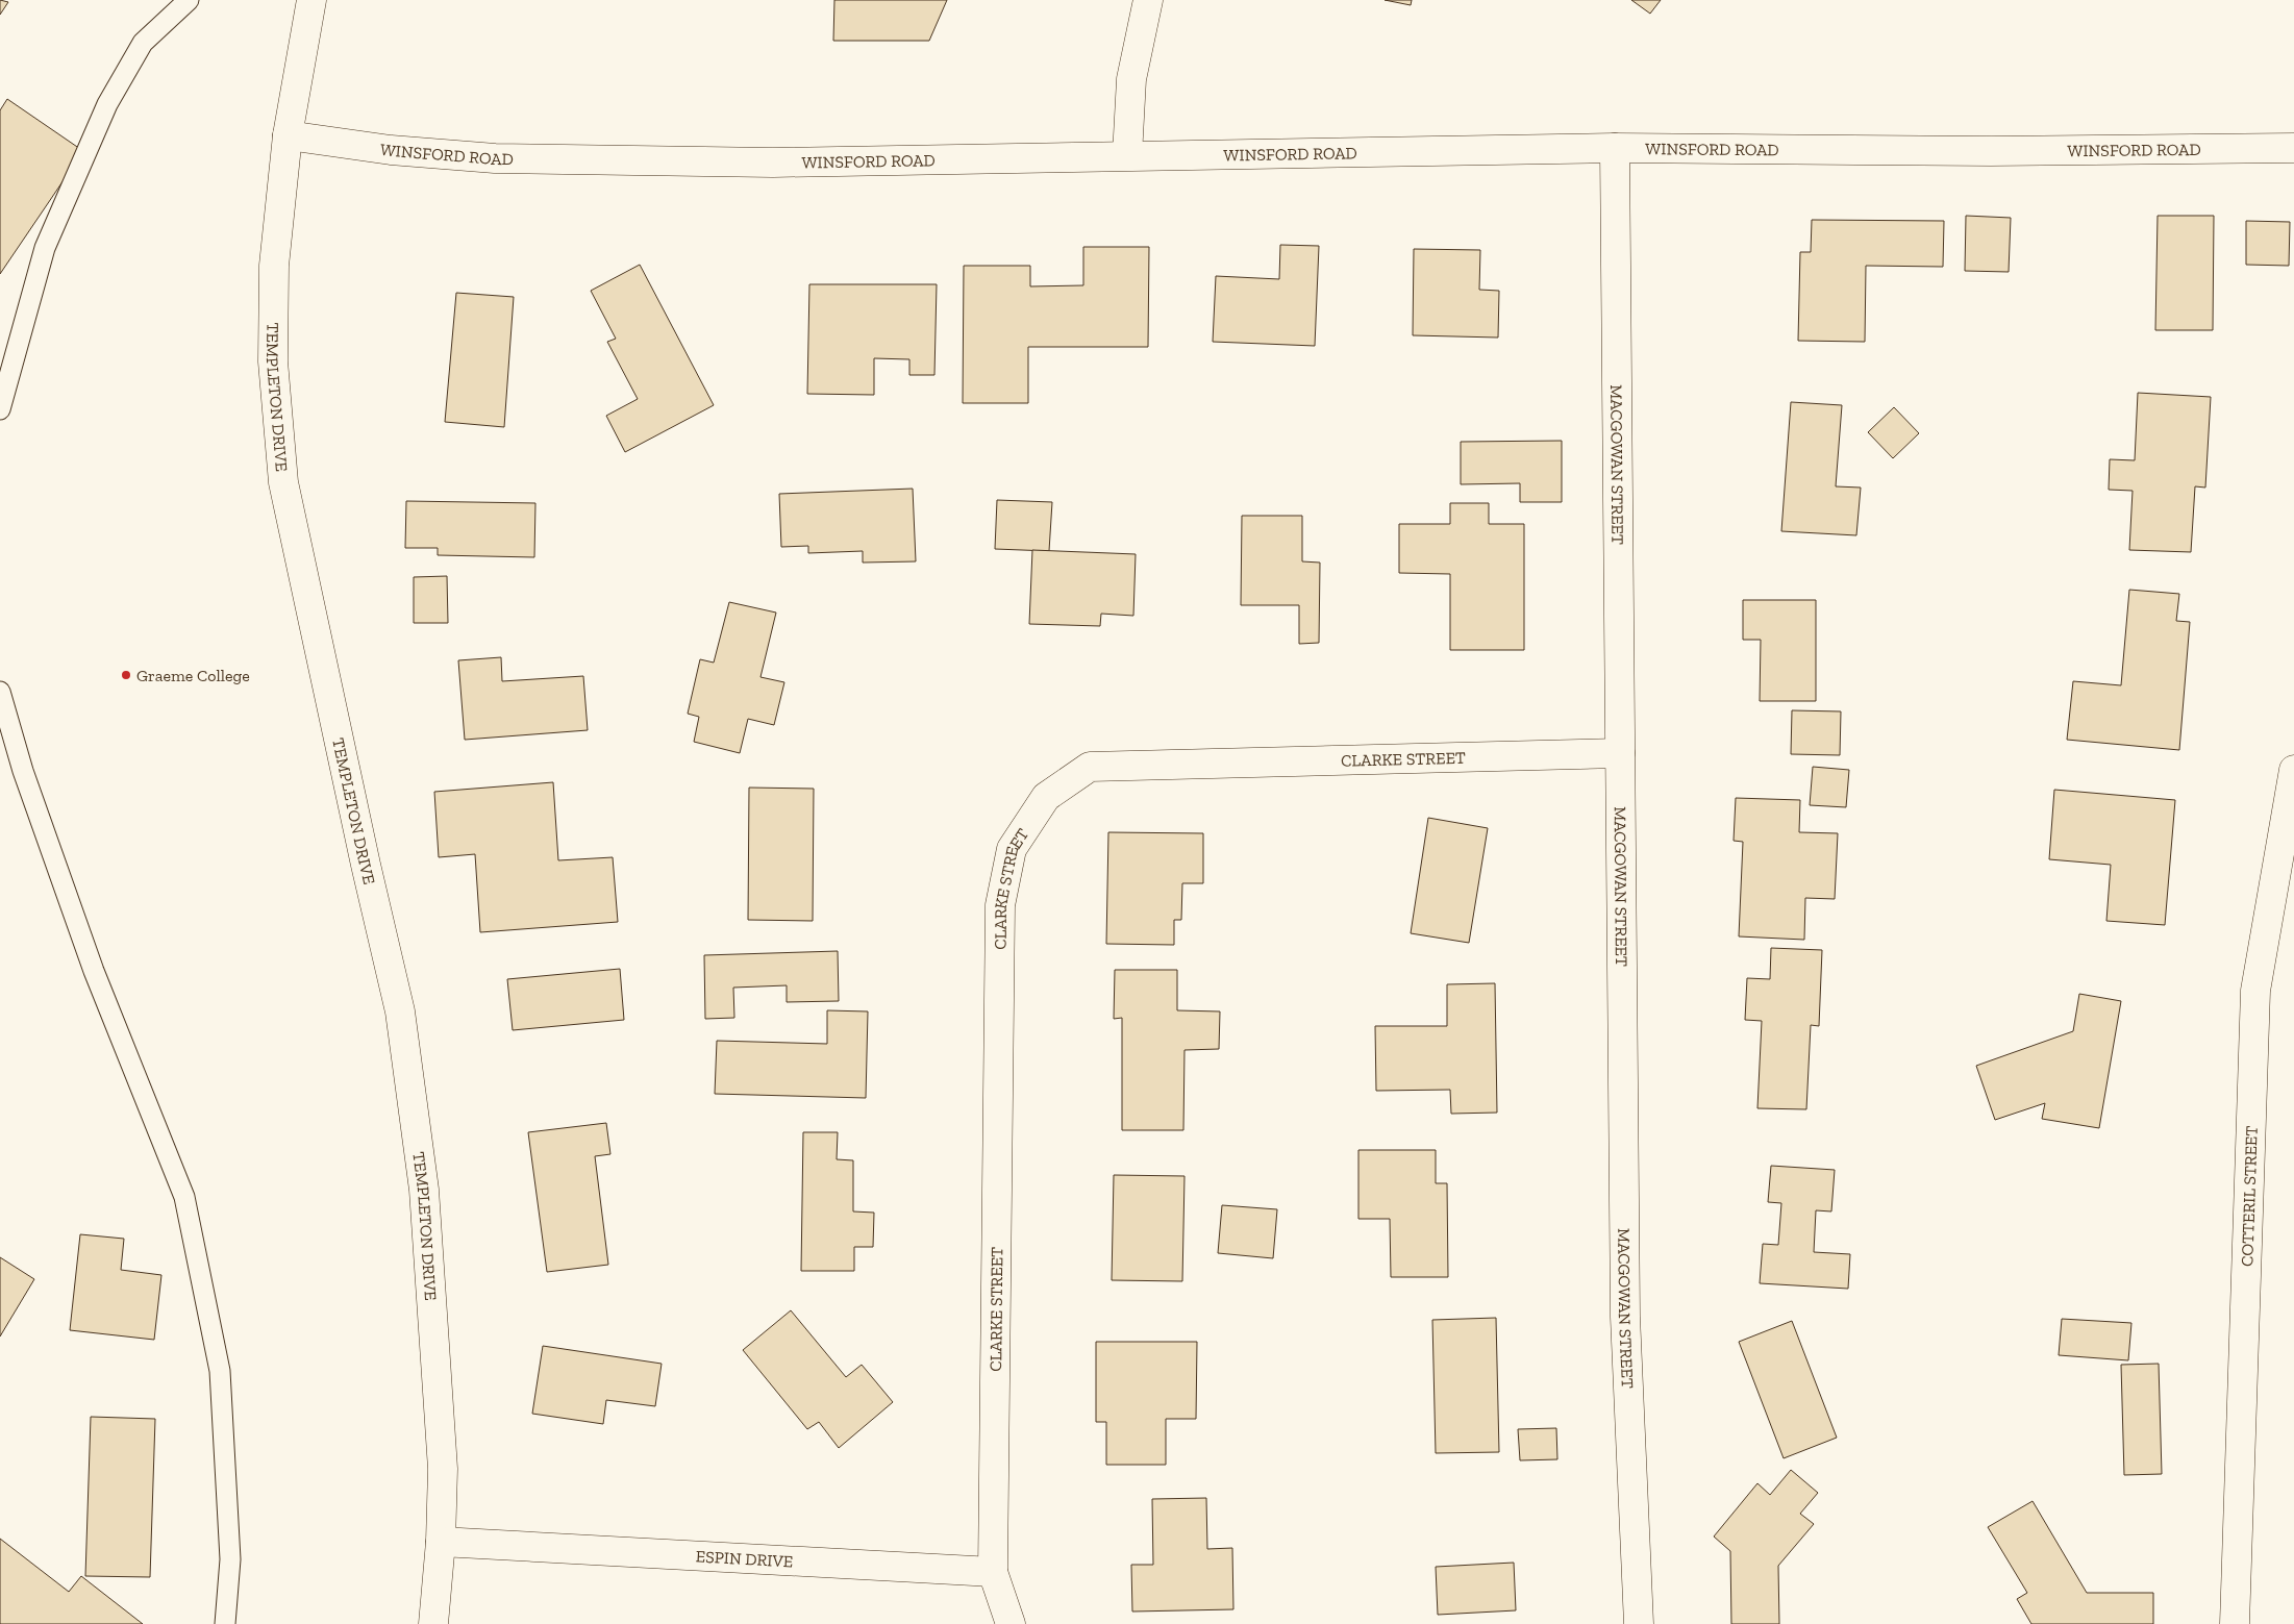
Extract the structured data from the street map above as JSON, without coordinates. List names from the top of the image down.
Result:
{
  "streets": {
    "street": [
      "WINSFORD ROAD",
      "TEMPLETON DRIVE",
      "MACGOWAN STREET",
      "CLARKE STREET",
      "COTTERIL STREET",
      "ESPIN DRIVE"
    ]
  },
  "crossings": [
    ["WINSFORD ROAD", "TEMPLETON DRIVE"],
    ["WINSFORD ROAD", "MACGOWAN STREET"],
    ["TEMPLETON DRIVE", "ESPIN DRIVE"],
    ["MACGOWAN STREET", "CLARKE STREET"],
    ["CLARKE STREET", "ESPIN DRIVE"]
  ],
  "places": ["Graeme College"]
}
